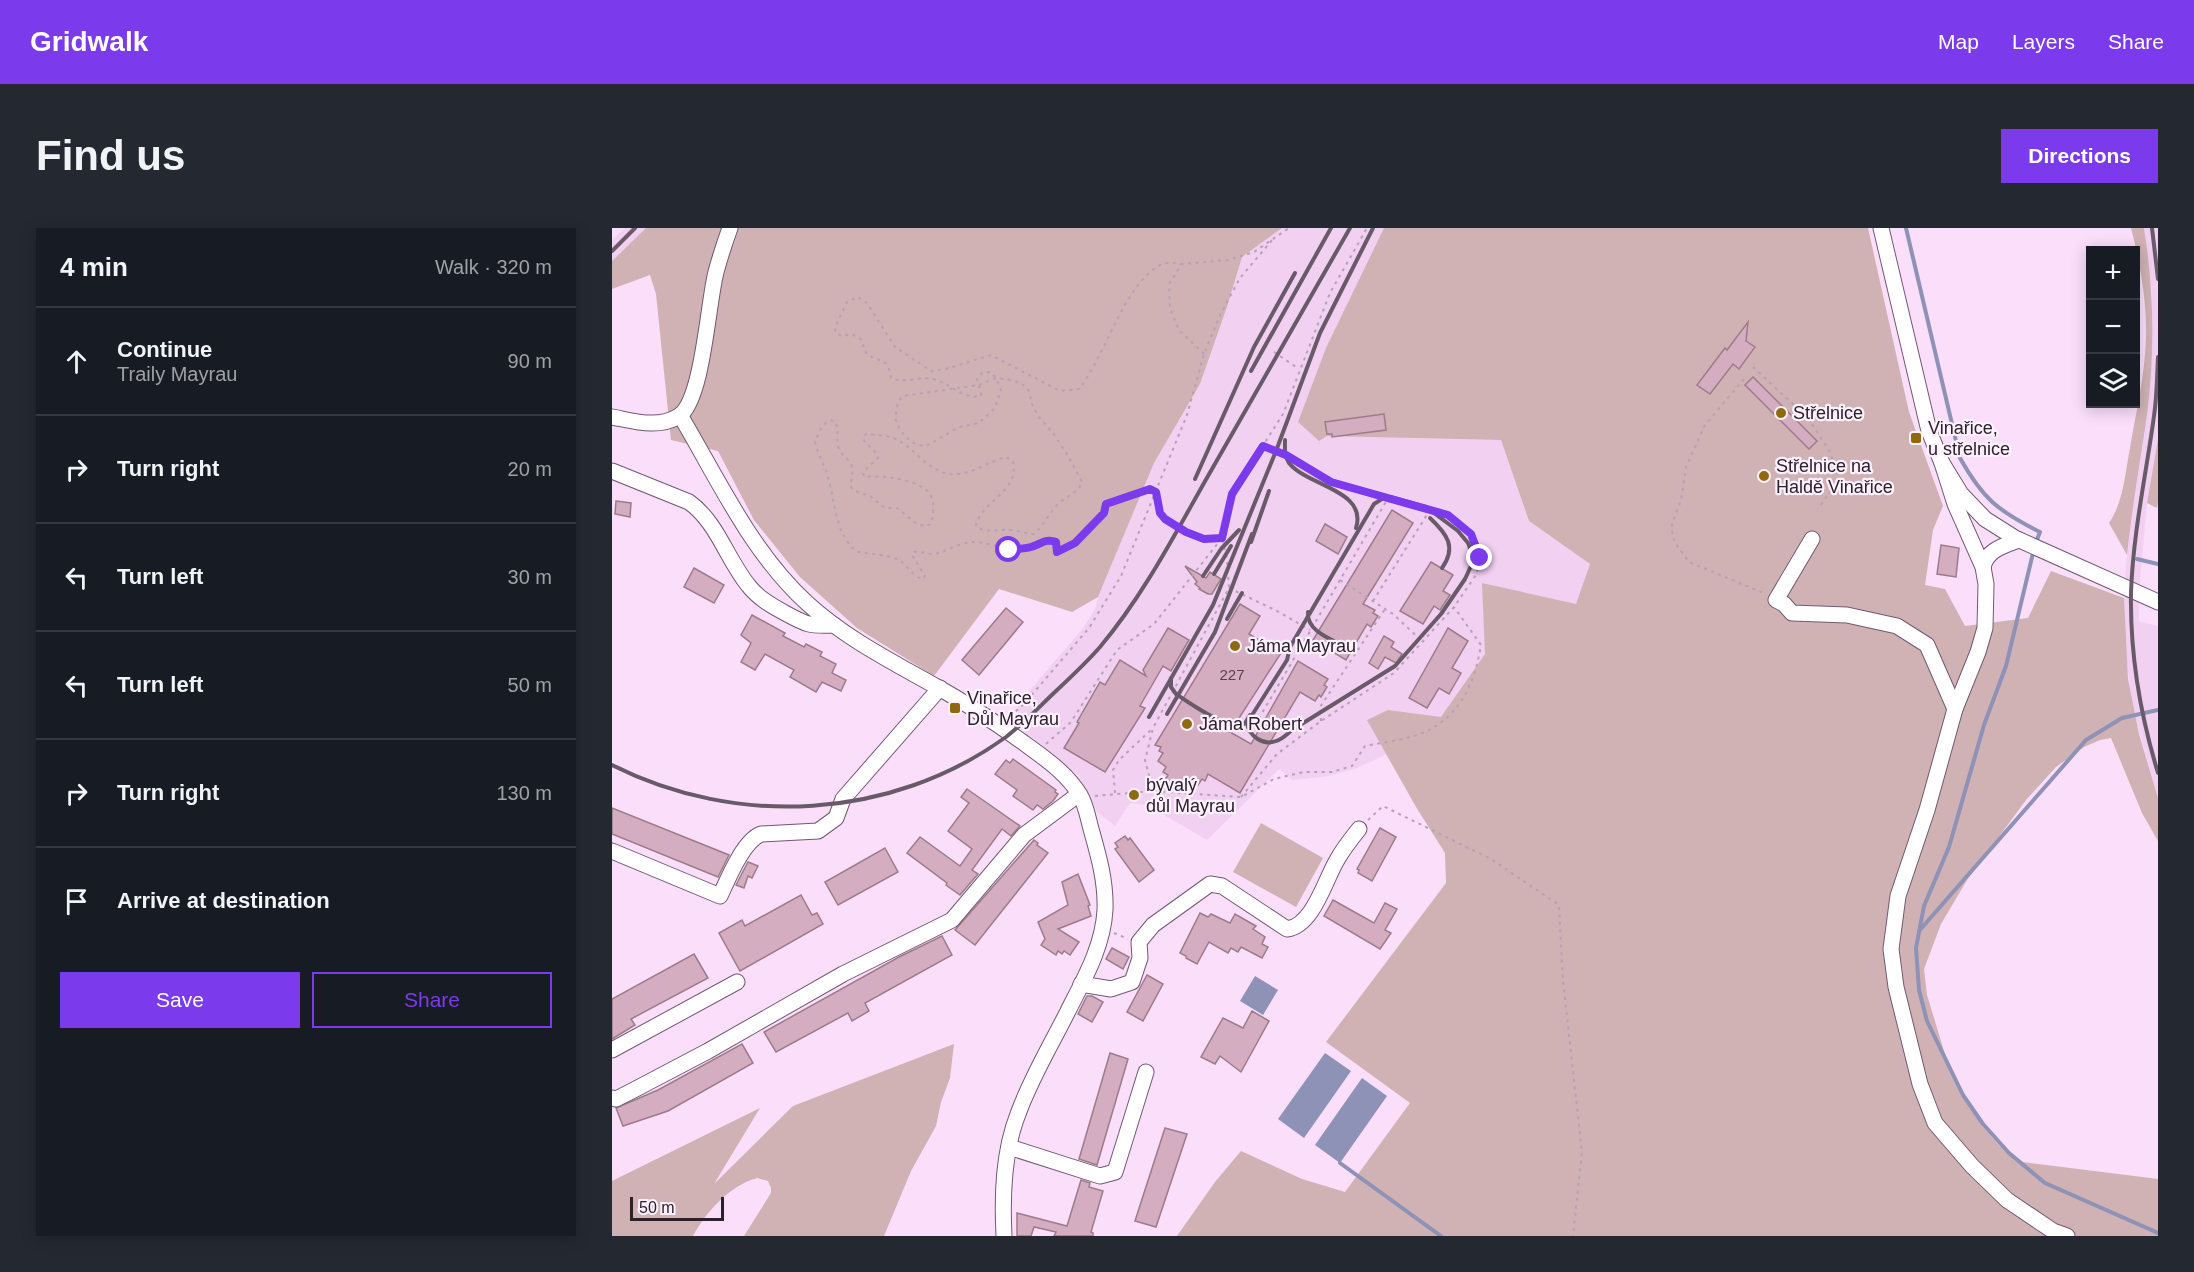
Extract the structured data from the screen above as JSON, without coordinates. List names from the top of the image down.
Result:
{
  "places": {
    "other": [
      "Střelnice",
      "Střelnice na Haldě Vinařice",
      "Jáma Mayrau",
      "Jáma Robert",
      "bývalý důl Mayrau"
    ],
    "transit": ["Vinařice, u střelnice", "Vinařice, Důl Mayrau"]
  },
  "house_numbers": ["227"],
  "scale_bar": "50 m",
  "page": {
    "header": "Gridwalk",
    "nav": ["Map", "Layers", "Share"],
    "buttons": [
      "Directions",
      ["Save", "Share"]
    ],
    "title": "Find us",
    "heading": ["4 min", "Walk · 320 m"],
    "map_buttons": ["+", "−"],
    "list": [
      ["Continue", "Traily Mayrau", "90 m"],
      ["Turn right", "20 m"],
      ["Turn left", "30 m"],
      ["Turn left", "50 m"],
      ["Turn right", "130 m"],
      "Arrive at destination"
    ],
    "scale": "50 m"
  }
}
